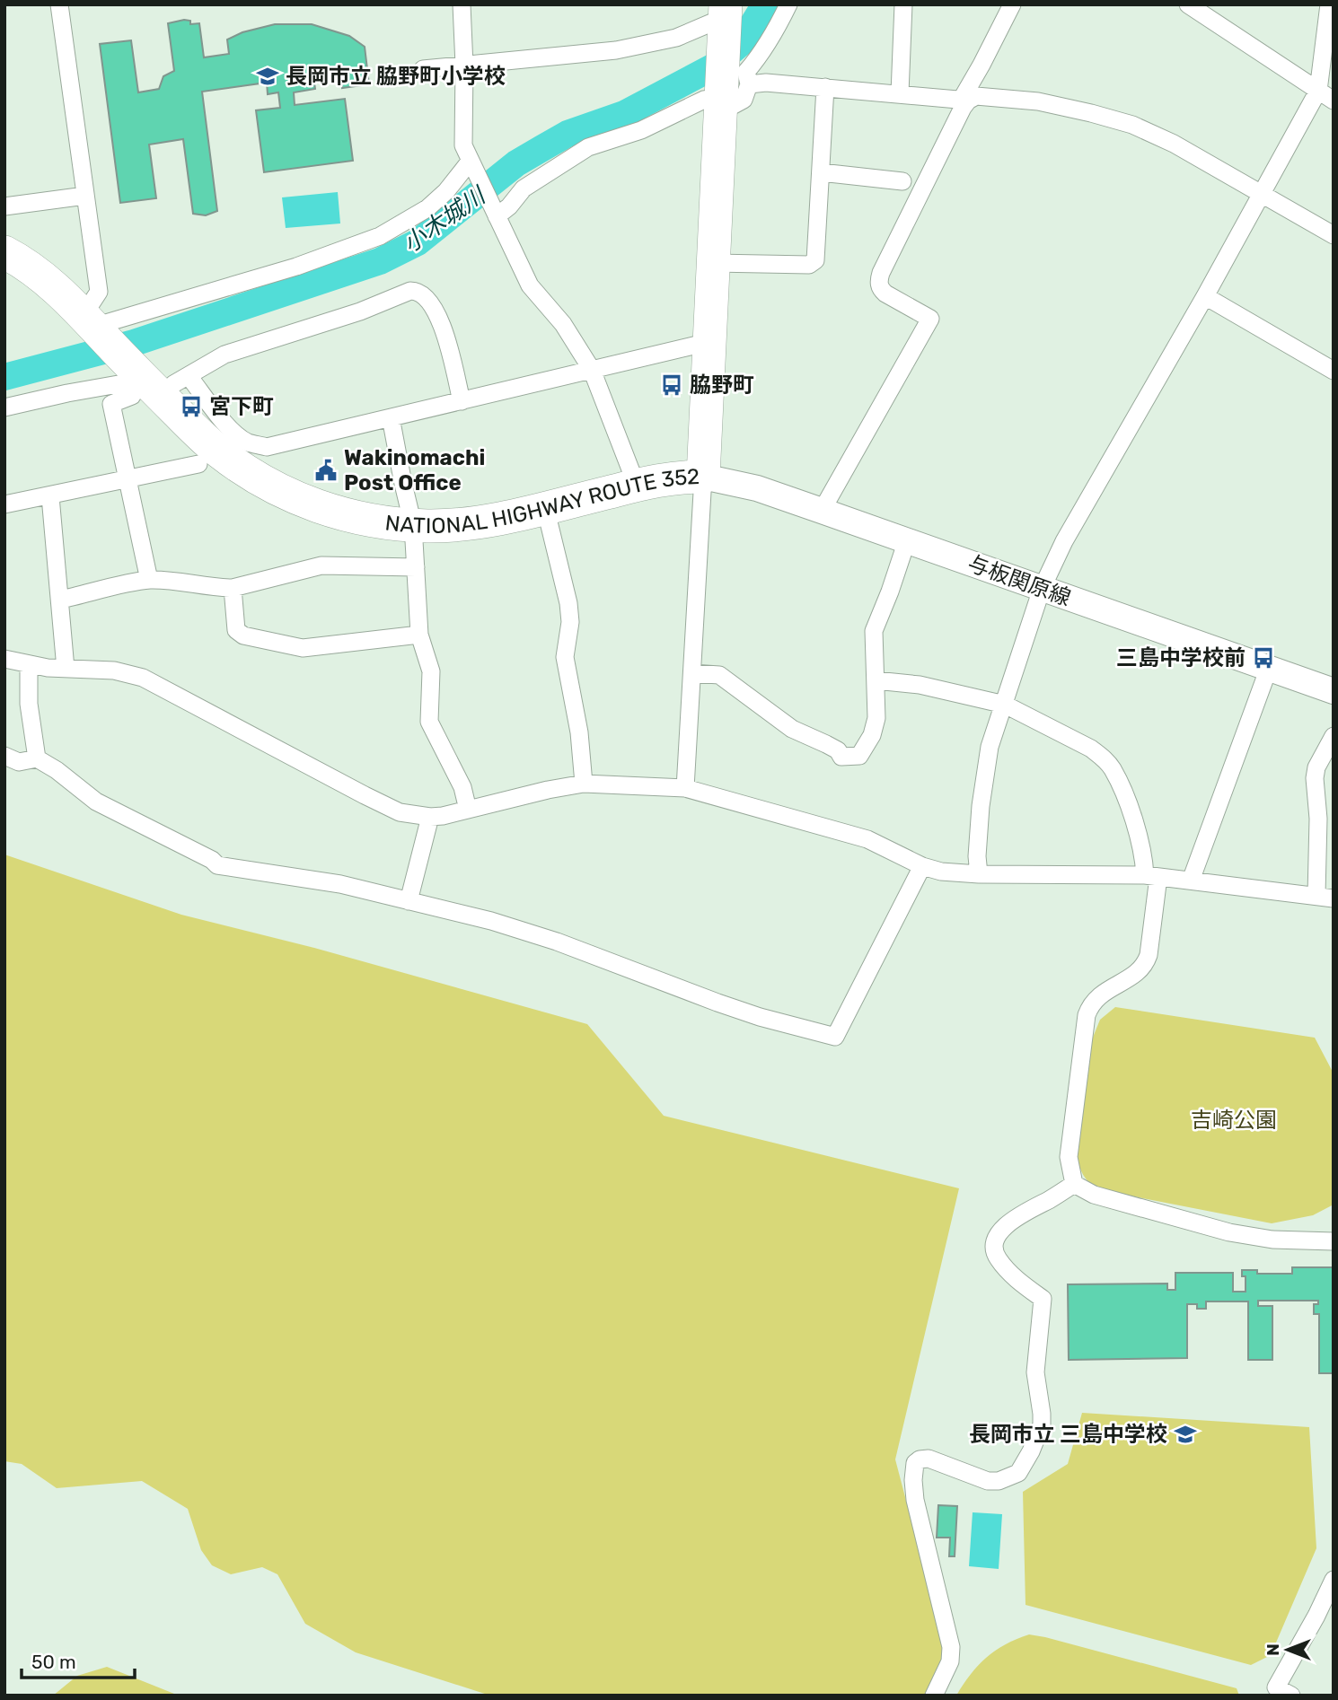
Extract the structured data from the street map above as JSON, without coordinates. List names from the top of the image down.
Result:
{
  "streets": {
    "highway": ["NATIONAL HIGHWAY ROUTE 352"],
    "main road": ["与板関原線"]
  },
  "crossings": [
    ["NATIONAL HIGHWAY ROUTE 352", "与板関原線"]
  ],
  "water": ["小木城川"],
  "parks": ["吉崎公園"],
  "places": {
    "school or university": ["長岡市立 脇野町小学校", "長岡市立 三島中学校"],
    "bus stop": ["脇野町", "宮下町", "三島中学校前"],
    "public building": ["Wakinomachi Post Office"]
  },
  "scale_bar": "50 m",
  "north": "left"
}
